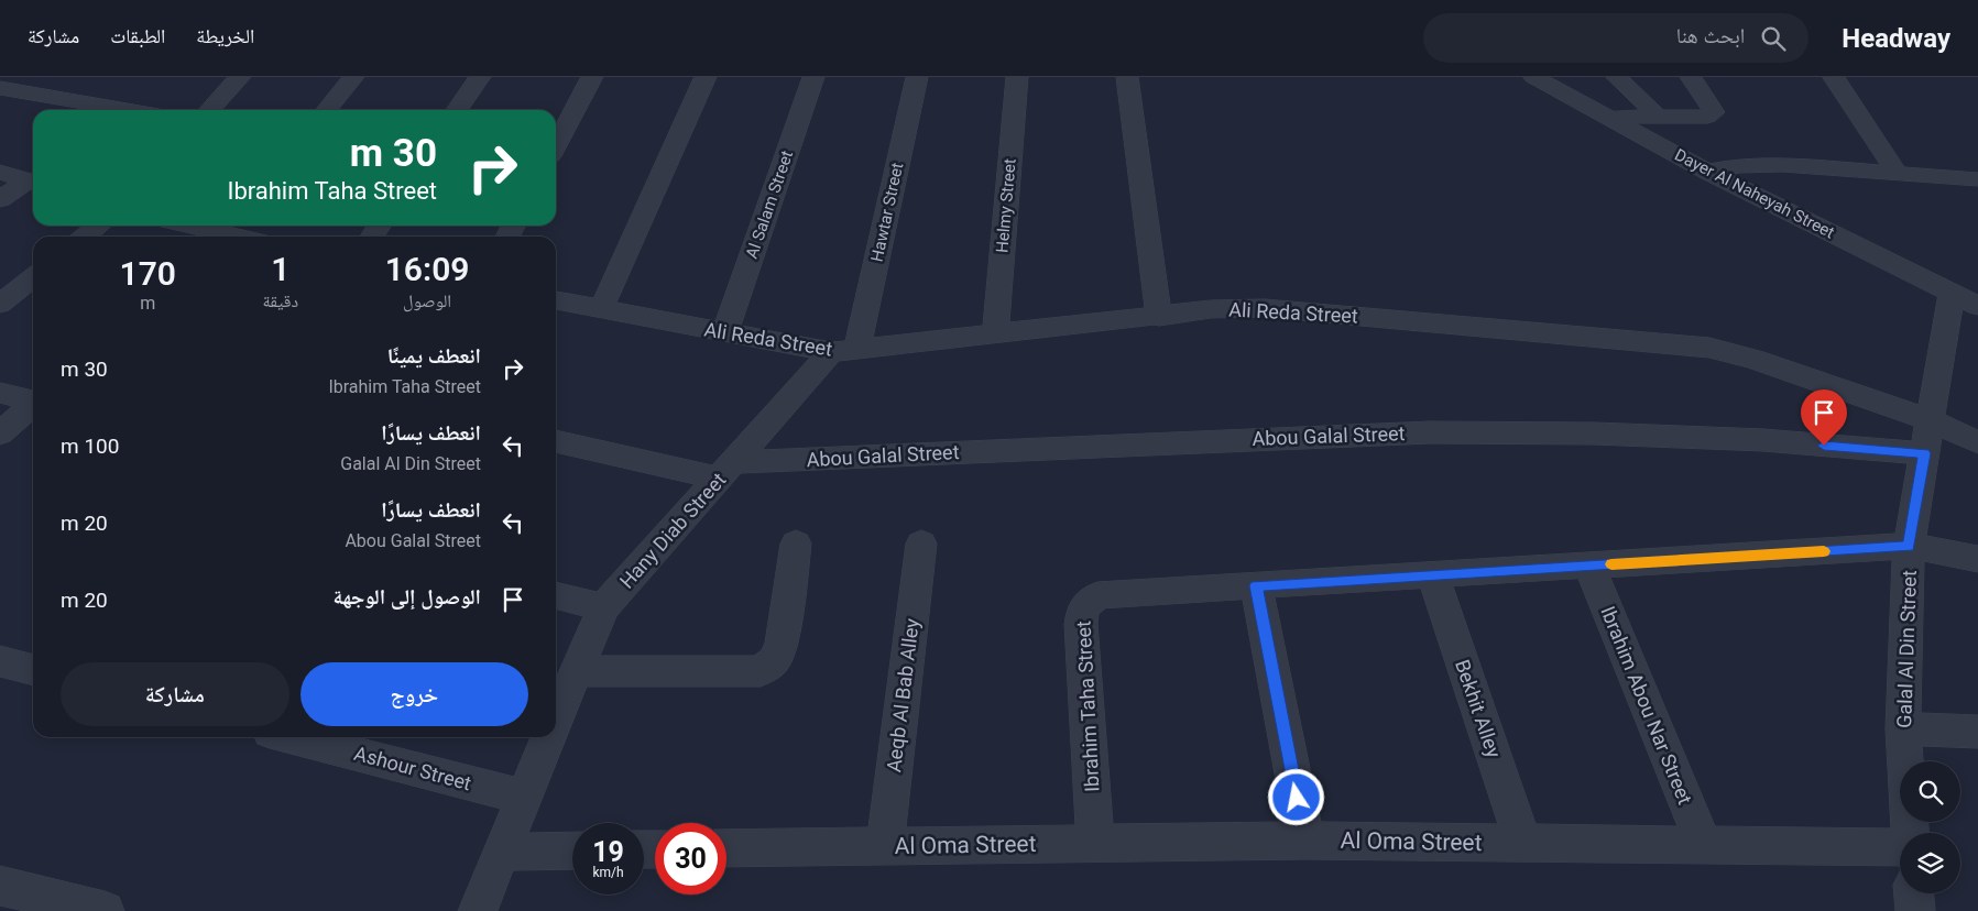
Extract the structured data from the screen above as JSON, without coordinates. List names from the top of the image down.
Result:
{
  "streets": {
    "street": [
      "Dayer Al Naheyah Street",
      "Al Salam Street",
      "Helmy Street",
      "Hawtar Street",
      "Ali Reda Street",
      "Abou Galal Street",
      "Hany Diab Street",
      "Galal Al Din Street",
      "Aeqb Al Bab Alley",
      "Ibrahim Abou Nar Street",
      "Ibrahim Taha Street",
      "Bekhit Alley",
      "Ashour Street",
      "Al Oma Street"
    ]
  },
  "crossings": [
    ["Dayer Al Naheyah Street", "Galal Al Din Street"],
    ["Al Salam Street", "Ali Reda Street"],
    ["Helmy Street", "Ali Reda Street"],
    ["Hawtar Street", "Ali Reda Street"],
    ["Hawtar Street", "Hany Diab Street"],
    ["Ali Reda Street", "Hany Diab Street"],
    ["Ali Reda Street", "Galal Al Din Street"],
    ["Abou Galal Street", "Hany Diab Street"],
    ["Abou Galal Street", "Galal Al Din Street"],
    ["Hany Diab Street", "Ashour Street"],
    ["Galal Al Din Street", "Ibrahim Taha Street"],
    ["Aeqb Al Bab Alley", "Al Oma Street"],
    ["Ibrahim Abou Nar Street", "Ibrahim Taha Street"],
    ["Ibrahim Abou Nar Street", "Al Oma Street"],
    ["Ibrahim Taha Street", "Bekhit Alley"],
    ["Ibrahim Taha Street", "Al Oma Street"],
    ["Bekhit Alley", "Al Oma Street"]
  ],
  "page": {
    "header": "Headway",
    "search": "ابحث هنا",
    "nav": ["الخريطة", "الطبقات", "مشاركة"],
    "turn": ["30 m", "Ibrahim Taha Street"],
    "eta": [
      "16:09",
      "الوصول",
      "1",
      "دقيقة",
      "170",
      "m"
    ],
    "list": [
      {
        "name": "انعطف يمينًا",
        "note": "Ibrahim Taha Street",
        "value": "30 m"
      },
      {
        "name": "انعطف يسارًا",
        "note": "Galal Al Din Street",
        "value": "100 m"
      },
      {
        "name": "انعطف يسارًا",
        "note": "Abou Galal Street",
        "value": "20 m"
      },
      {
        "name": "الوصول إلى الوجهة",
        "value": "20 m"
      }
    ],
    "buttons": ["خروج", "مشاركة"],
    "speed": "19 km/h",
    "limit": "30"
  }
}
